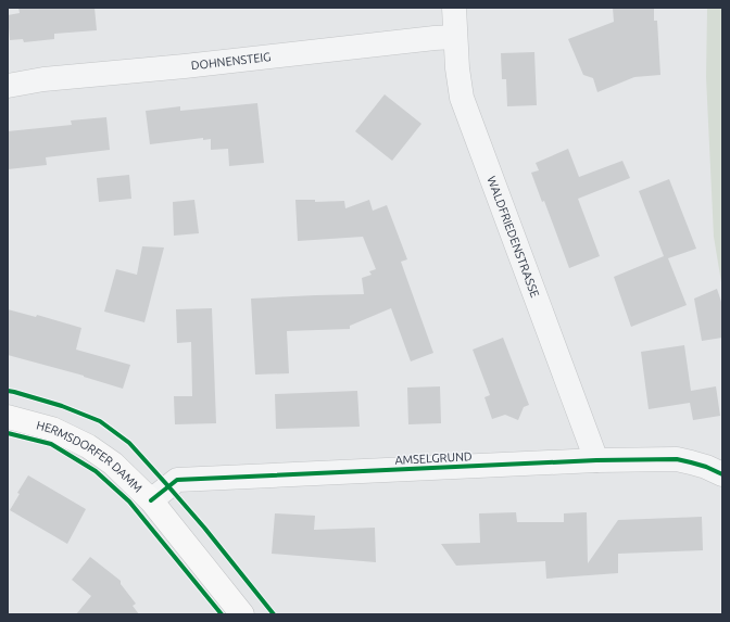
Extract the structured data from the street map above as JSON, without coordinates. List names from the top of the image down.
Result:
{
  "streets": {
    "main road": ["HERMSDORFER DAMM"],
    "street": ["DOHNENSTEIG", "WALDFRIEDENSTRASSE", "AMSELGRUND"]
  },
  "crossings": [
    ["DOHNENSTEIG", "WALDFRIEDENSTRASSE"],
    ["WALDFRIEDENSTRASSE", "AMSELGRUND"],
    ["HERMSDORFER DAMM", "AMSELGRUND"]
  ]
}
